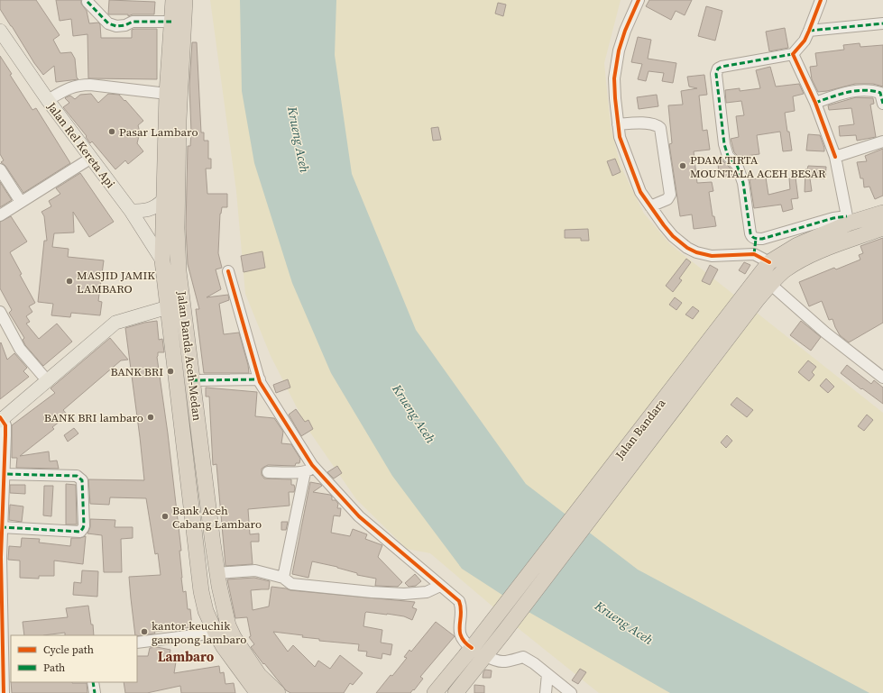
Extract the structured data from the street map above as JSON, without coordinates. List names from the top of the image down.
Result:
{
  "streets": {
    "highway": ["Jalan Banda Aceh-Medan", "Jalan Bandara"],
    "main road": ["Jalan Rel Kereta Api"]
  },
  "crossings": [
    ["Jalan Rel Kereta Api", "Jalan Banda Aceh-Medan"]
  ],
  "districts": ["Lambaro"],
  "water": ["Krueng Aceh"],
  "places": [
    "Pasar Lambaro",
    "PDAM TIRTA MOUNTALA ACEH BESAR",
    "MASJID JAMIK LAMBARO",
    "BANK BRI",
    "BANK BRI lambaro",
    "Bank Aceh Cabang Lambaro",
    "kantor keuchik gampong lambaro"
  ],
  "legend": ["Cycle path", "Path"]
}
